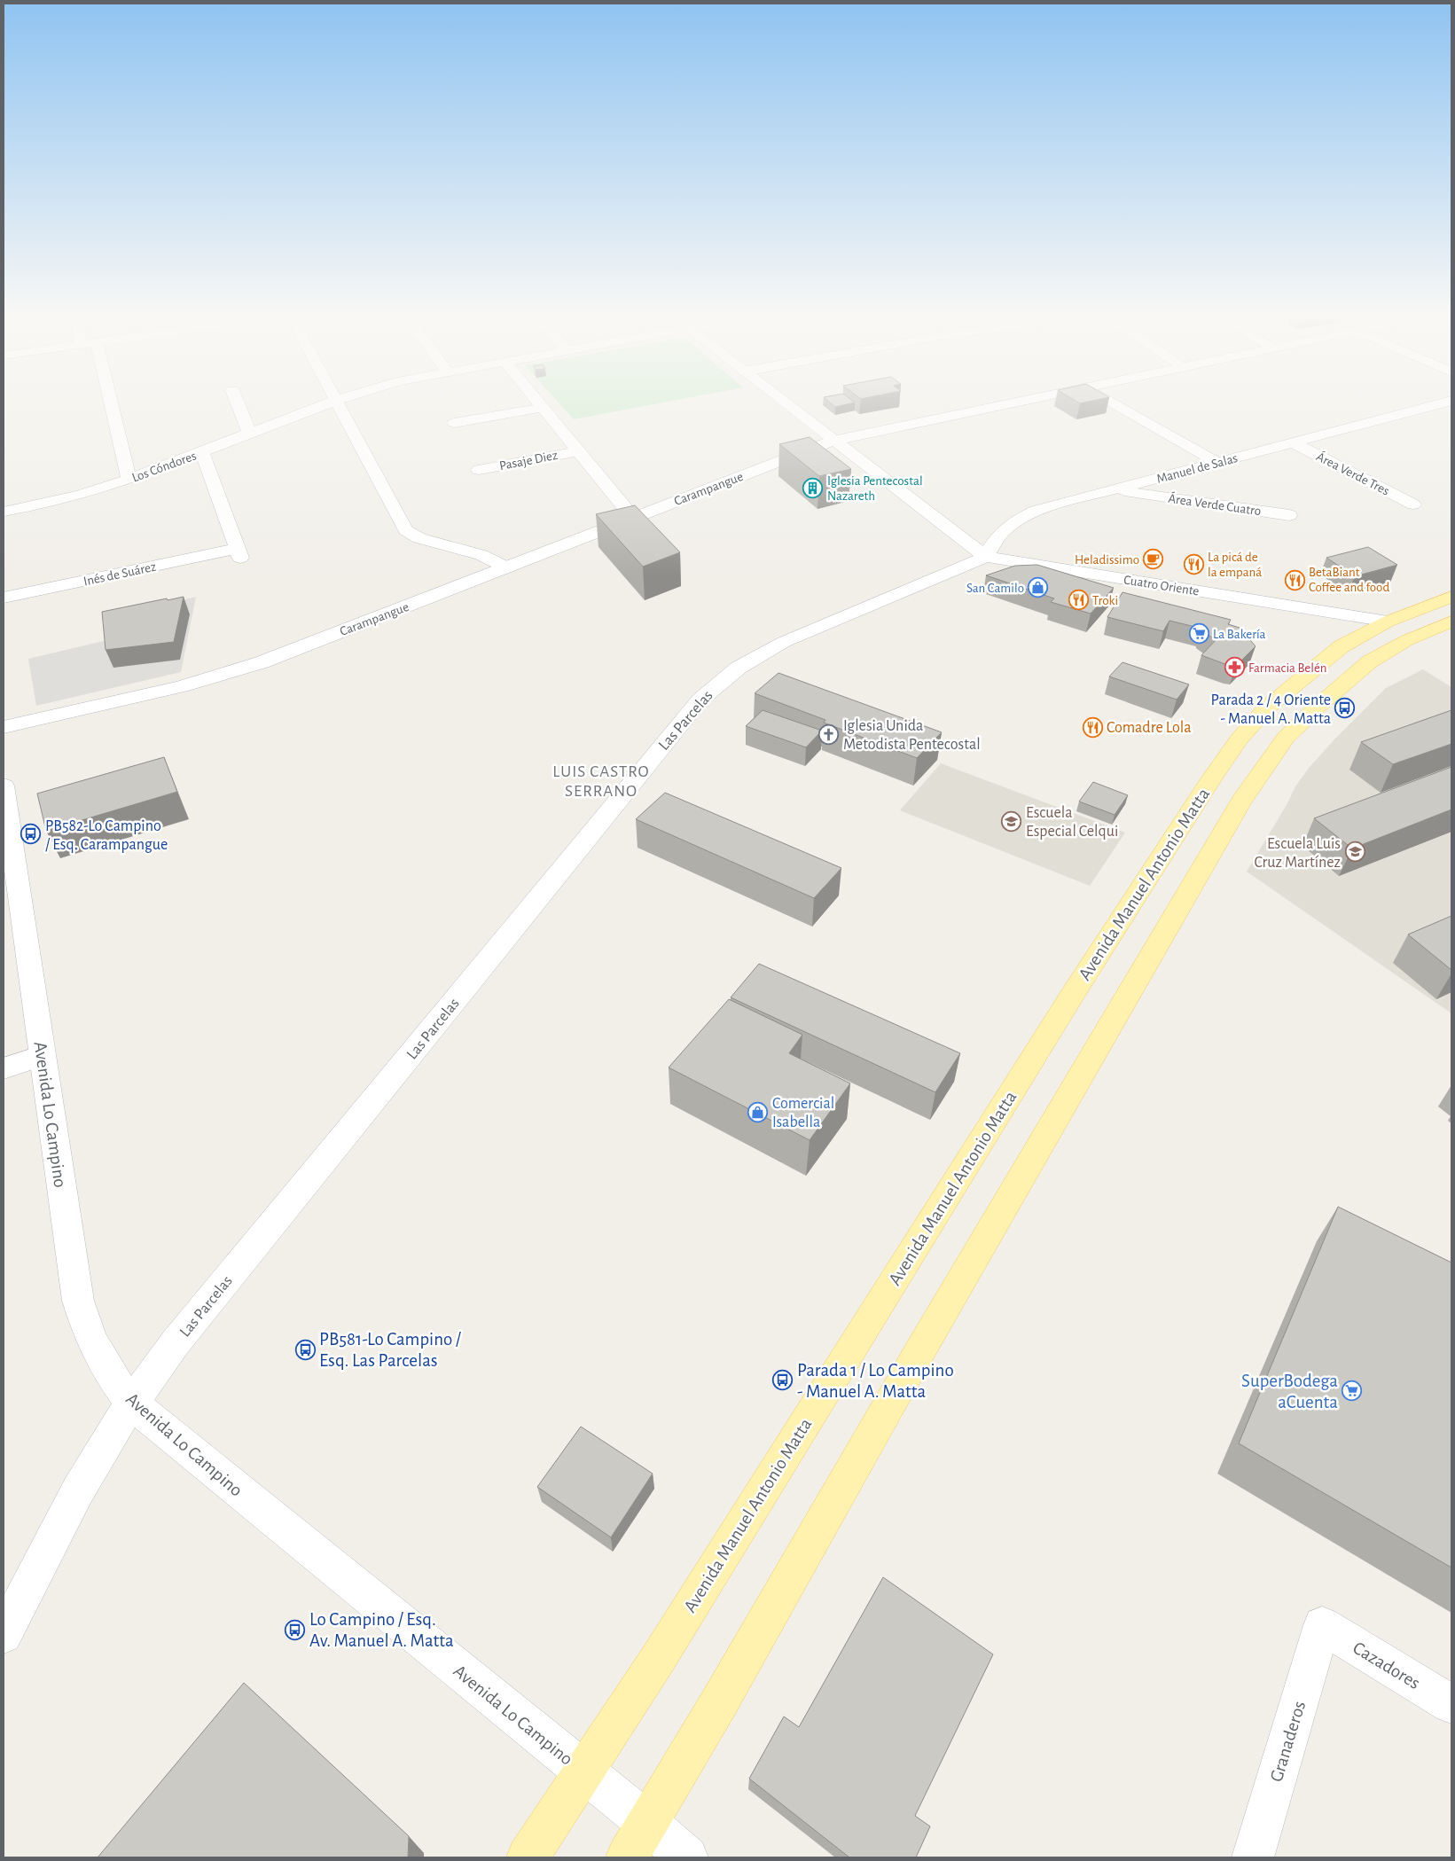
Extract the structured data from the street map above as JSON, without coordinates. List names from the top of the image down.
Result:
{
  "streets": {
    "main road": ["Avenida Manuel Antonio Matta"],
    "street": [
      "Pasaje Diez",
      "Los Cóndores",
      "Manuel de Salas",
      "Área Verde Tres",
      "Carampangue",
      "Área Verde Cuatro",
      "Inés de Suárez",
      "Cuatro Oriente",
      "Las Parcelas",
      "Avenida Lo Campino",
      "Cazadores",
      "Granaderos"
    ]
  },
  "crossings": [
    ["Los Cóndores", "Inés de Suárez"],
    ["Manuel de Salas", "Área Verde Tres"],
    ["Manuel de Salas", "Área Verde Cuatro"],
    ["Manuel de Salas", "Cuatro Oriente"],
    ["Manuel de Salas", "Las Parcelas"],
    ["Carampangue", "Cuatro Oriente"],
    ["Cuatro Oriente", "Las Parcelas"],
    ["Cuatro Oriente", "Avenida Manuel Antonio Matta"],
    ["Las Parcelas", "Avenida Lo Campino"],
    ["Avenida Manuel Antonio Matta", "Avenida Lo Campino"],
    ["Cazadores", "Granaderos"]
  ],
  "districts": ["LUIS CASTRO SERRANO"],
  "places": {
    "building": ["Iglesia Pentecostal Nazareth"],
    "cafe": ["Heladissimo"],
    "restaurant": [
      "La picá de la empaná",
      "BetaBiant Coffee and food",
      "Troki",
      "Comadre Lola"
    ],
    "shop": ["San Camilo", "Comercial Isabella"],
    "supermarket": ["La Bakería", "SuperBodega aCuenta"],
    "pharmacy": ["Farmacia Belén"],
    "bus stop": [
      "Parada 2 / 4 Oriente - Manuel A. Matta",
      "PB582-Lo Campino / Esq. Carampangue",
      "PB581-Lo Campino / Esq. Las Parcelas",
      "Parada 1 / Lo Campino - Manuel A. Matta",
      "Lo Campino / Esq. Av. Manuel A. Matta"
    ],
    "church": ["Iglesia Unida Metodista Pentecostal"],
    "school or university": ["Escuela Especial Celqui", "Escuela Luis Cruz Martínez"]
  }
}
